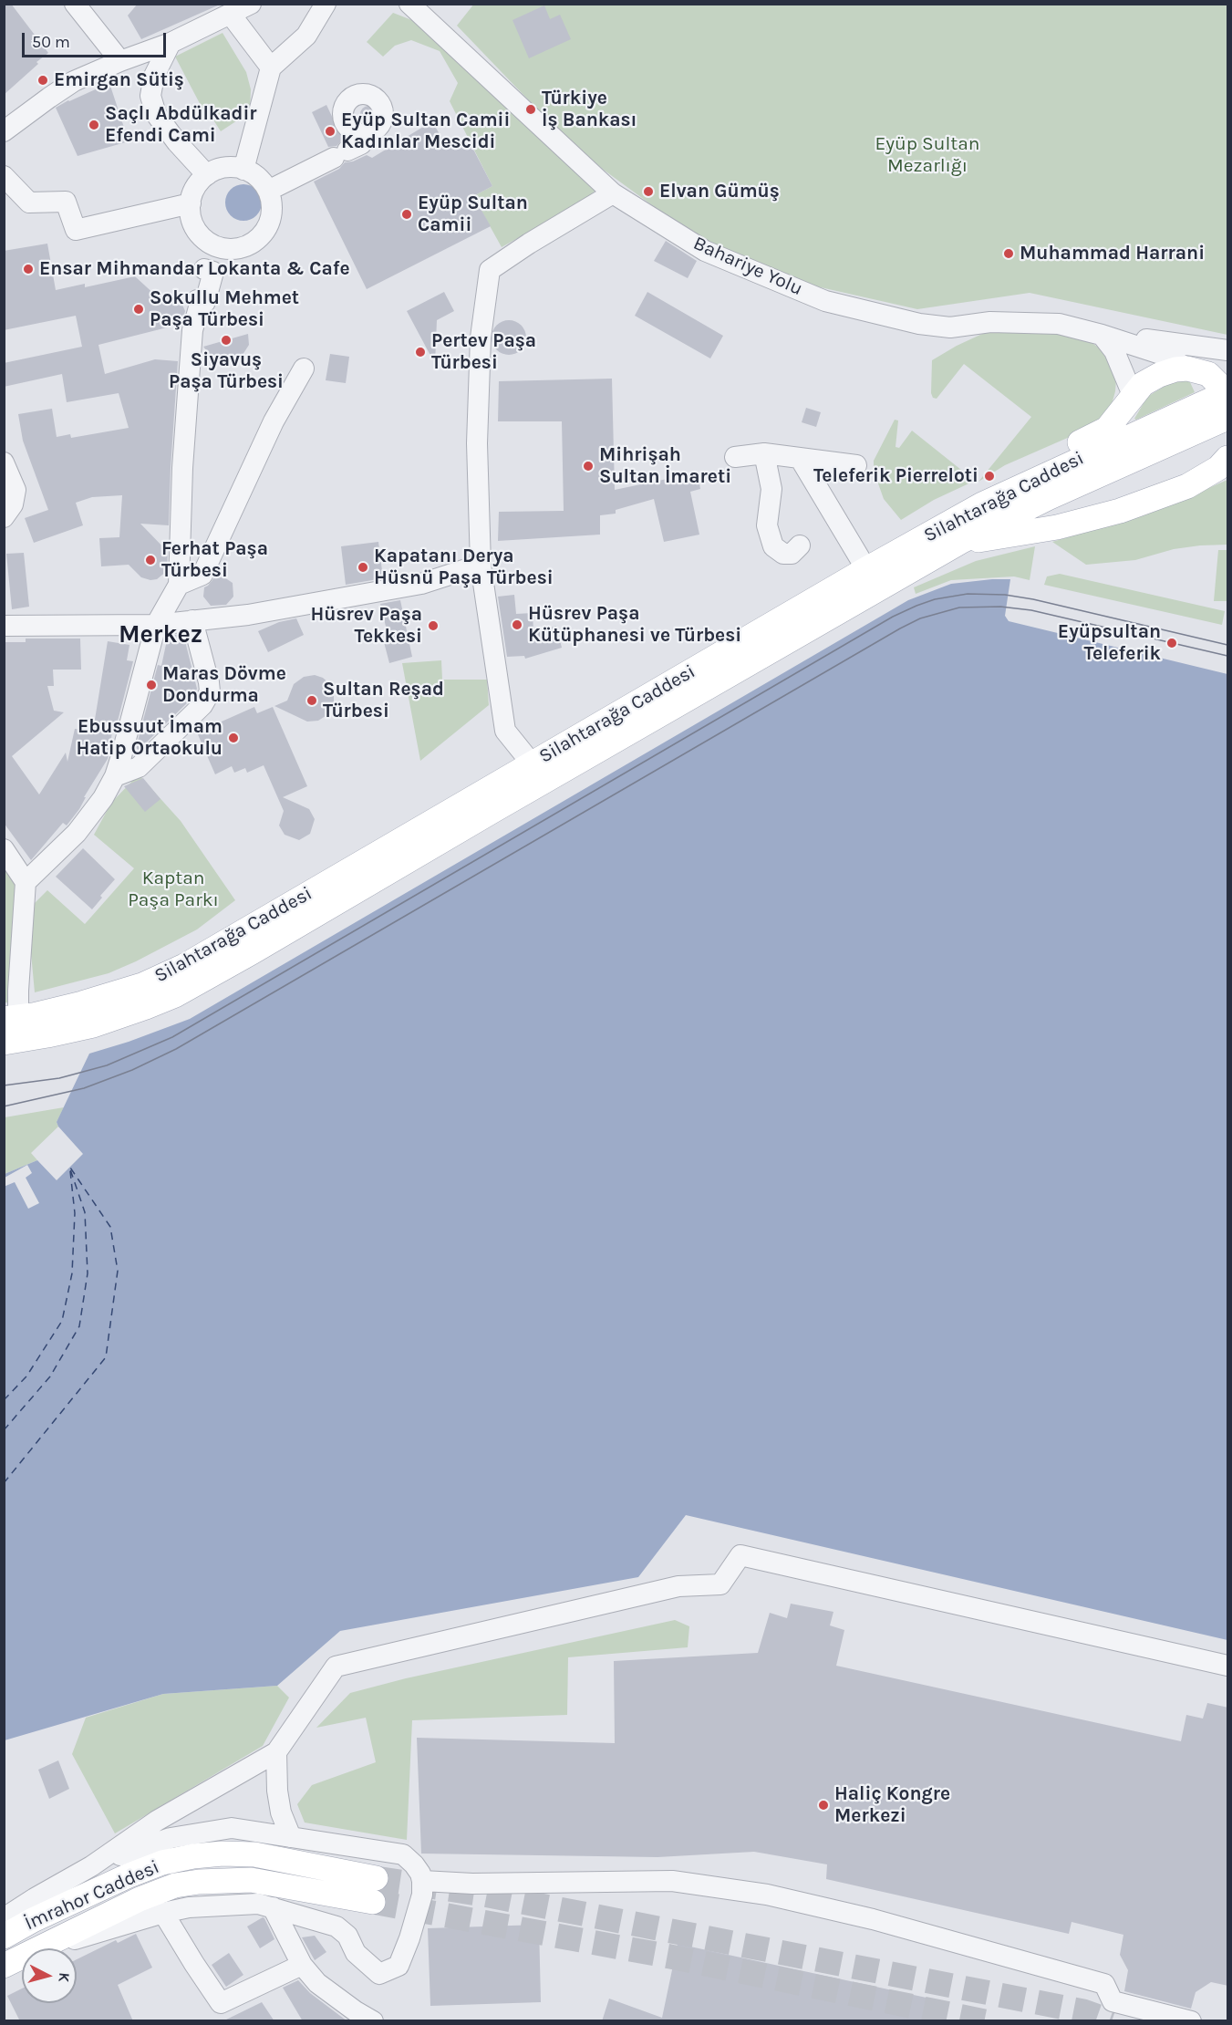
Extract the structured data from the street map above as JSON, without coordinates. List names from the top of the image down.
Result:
{
  "streets": {
    "main road": ["Silahtarağa Caddesi", "İmrahor Caddesi"],
    "street": ["Bahariye Yolu"]
  },
  "districts": ["Merkez"],
  "parks": ["Eyüp Sultan Mezarlığı", "Kaptan Paşa Parkı"],
  "places": [
    "Emirgan Sütiş",
    "Türkiye İş Bankası",
    "Saçlı Abdülkadir Efendi Cami",
    "Eyüp Sultan Camii Kadınlar Mescidi",
    "Elvan Gümüş",
    "Eyüp Sultan Camii",
    "Muhammad Harrani",
    "Ensar Mihmandar Lokanta & Cafe",
    "Sokullu Mehmet Paşa Türbesi",
    "Siyavuş Paşa Türbesi",
    "Pertev Paşa Türbesi",
    "Mihrişah Sultan İmareti",
    "Teleferik Pierreloti",
    "Ferhat Paşa Türbesi",
    "Kapatanı Derya Hüsnü Paşa Türbesi",
    "Hüsrev Paşa Kütüphanesi ve Türbesi",
    "Hüsrev Paşa Tekkesi",
    "Eyüpsultan Teleferik",
    "Maras Dövme Dondurma",
    "Sultan Reşad Türbesi",
    "Ebussuut İmam Hatip Ortaokulu",
    "Haliç Kongre Merkezi"
  ],
  "scale_bar": "50 m",
  "north": "right"
}
